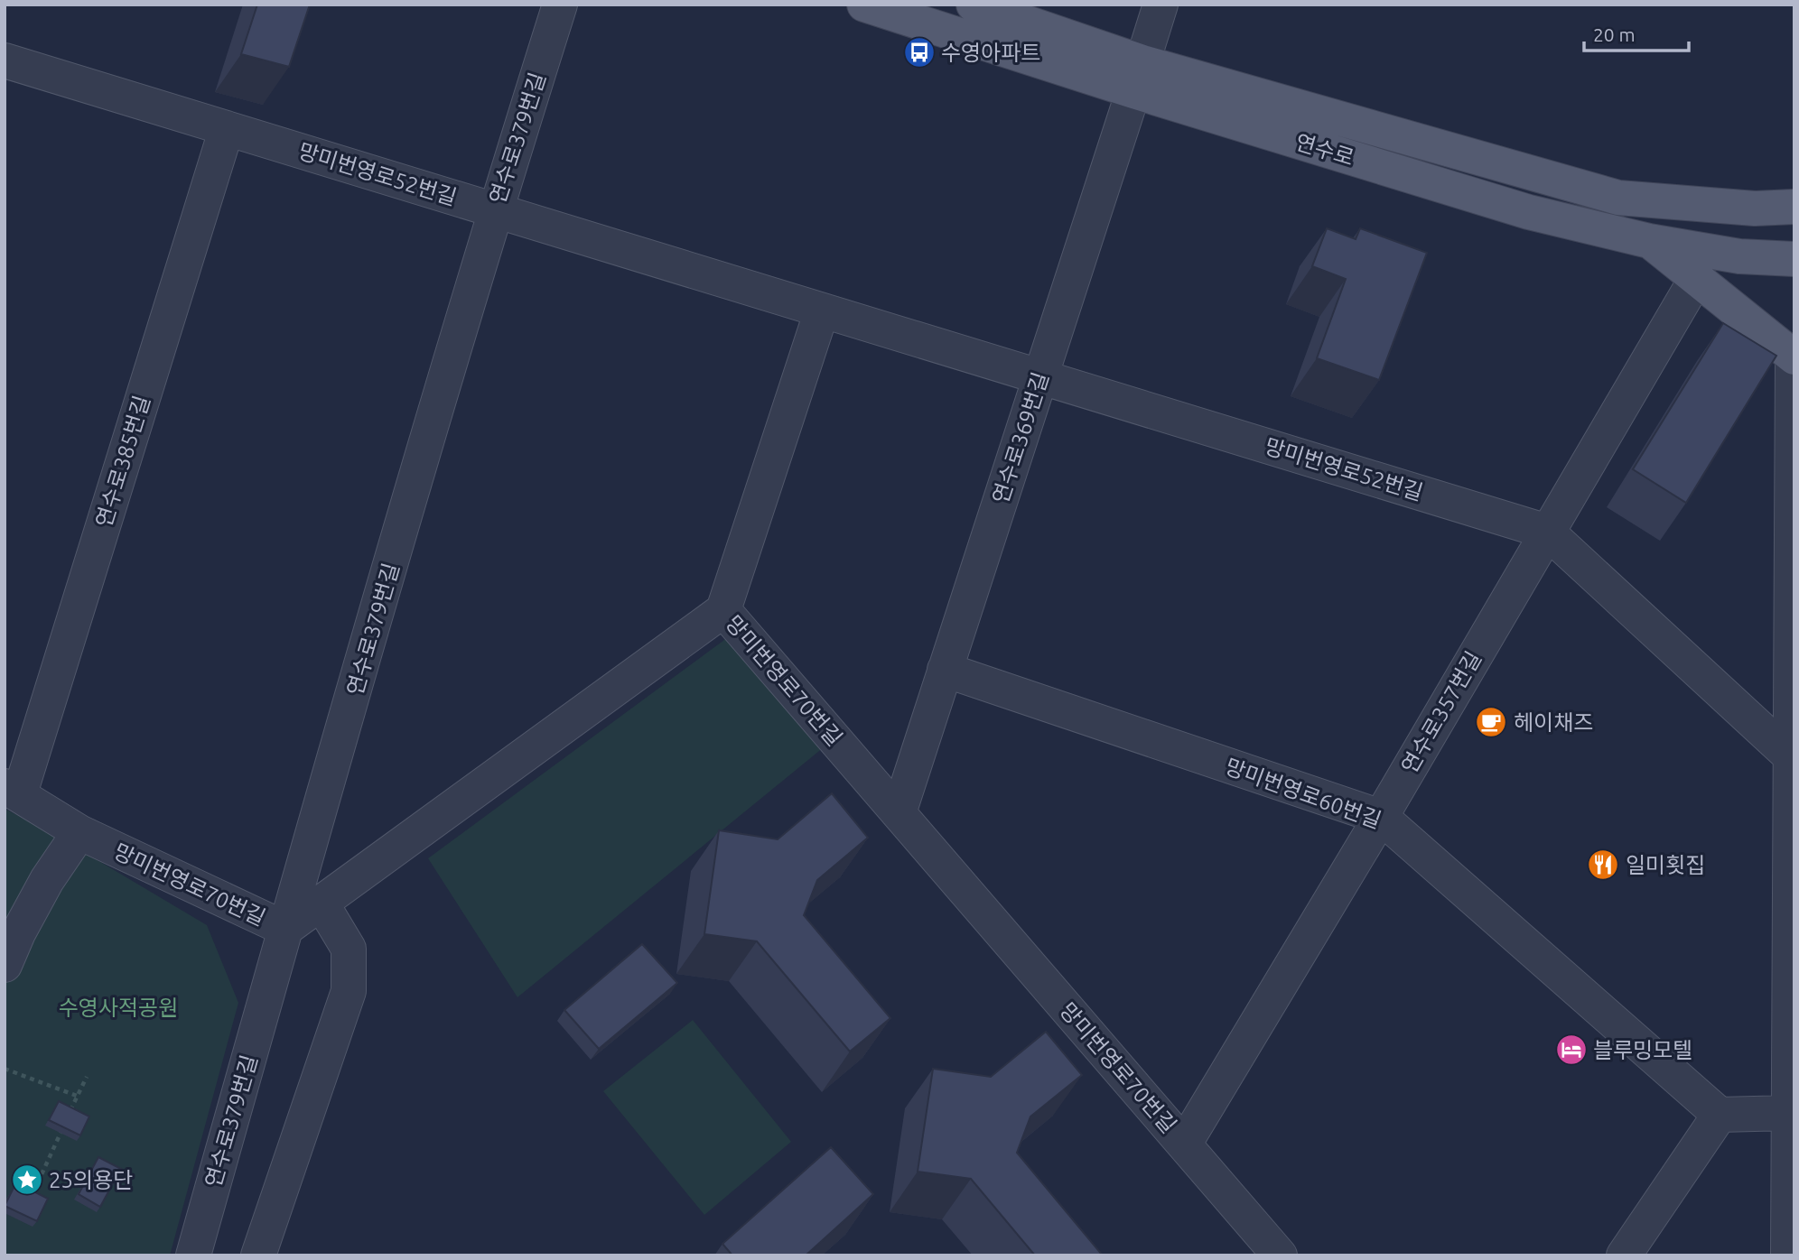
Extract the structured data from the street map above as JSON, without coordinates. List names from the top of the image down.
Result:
{
  "streets": {
    "main road": ["연수로"],
    "street": [
      "연수로379번길",
      "망미번영로52번길",
      "연수로369번길",
      "연수로385번길",
      "망미번영로70번길",
      "연수로357번길",
      "망미번영로60번길"
    ]
  },
  "crossings": [
    ["연수로379번길", "망미번영로52번길"],
    ["연수로379번길", "망미번영로70번길"],
    ["연수로", "연수로369번길"],
    ["망미번영로52번길", "연수로369번길"],
    ["망미번영로52번길", "연수로385번길"],
    ["망미번영로52번길", "연수로357번길"],
    ["연수로369번길", "망미번영로70번길"],
    ["연수로369번길", "망미번영로60번길"],
    ["연수로385번길", "망미번영로70번길"],
    ["망미번영로70번길", "연수로357번길"],
    ["연수로357번길", "망미번영로60번길"]
  ],
  "parks": ["수영사적공원"],
  "places": {
    "bus stop": ["수영아파트"],
    "cafe": ["헤이채즈"],
    "restaurant": ["일미횟집"],
    "hotel": ["블루밍모텔"],
    "place": ["25의용단"]
  },
  "scale_bar": "20 m"
}
